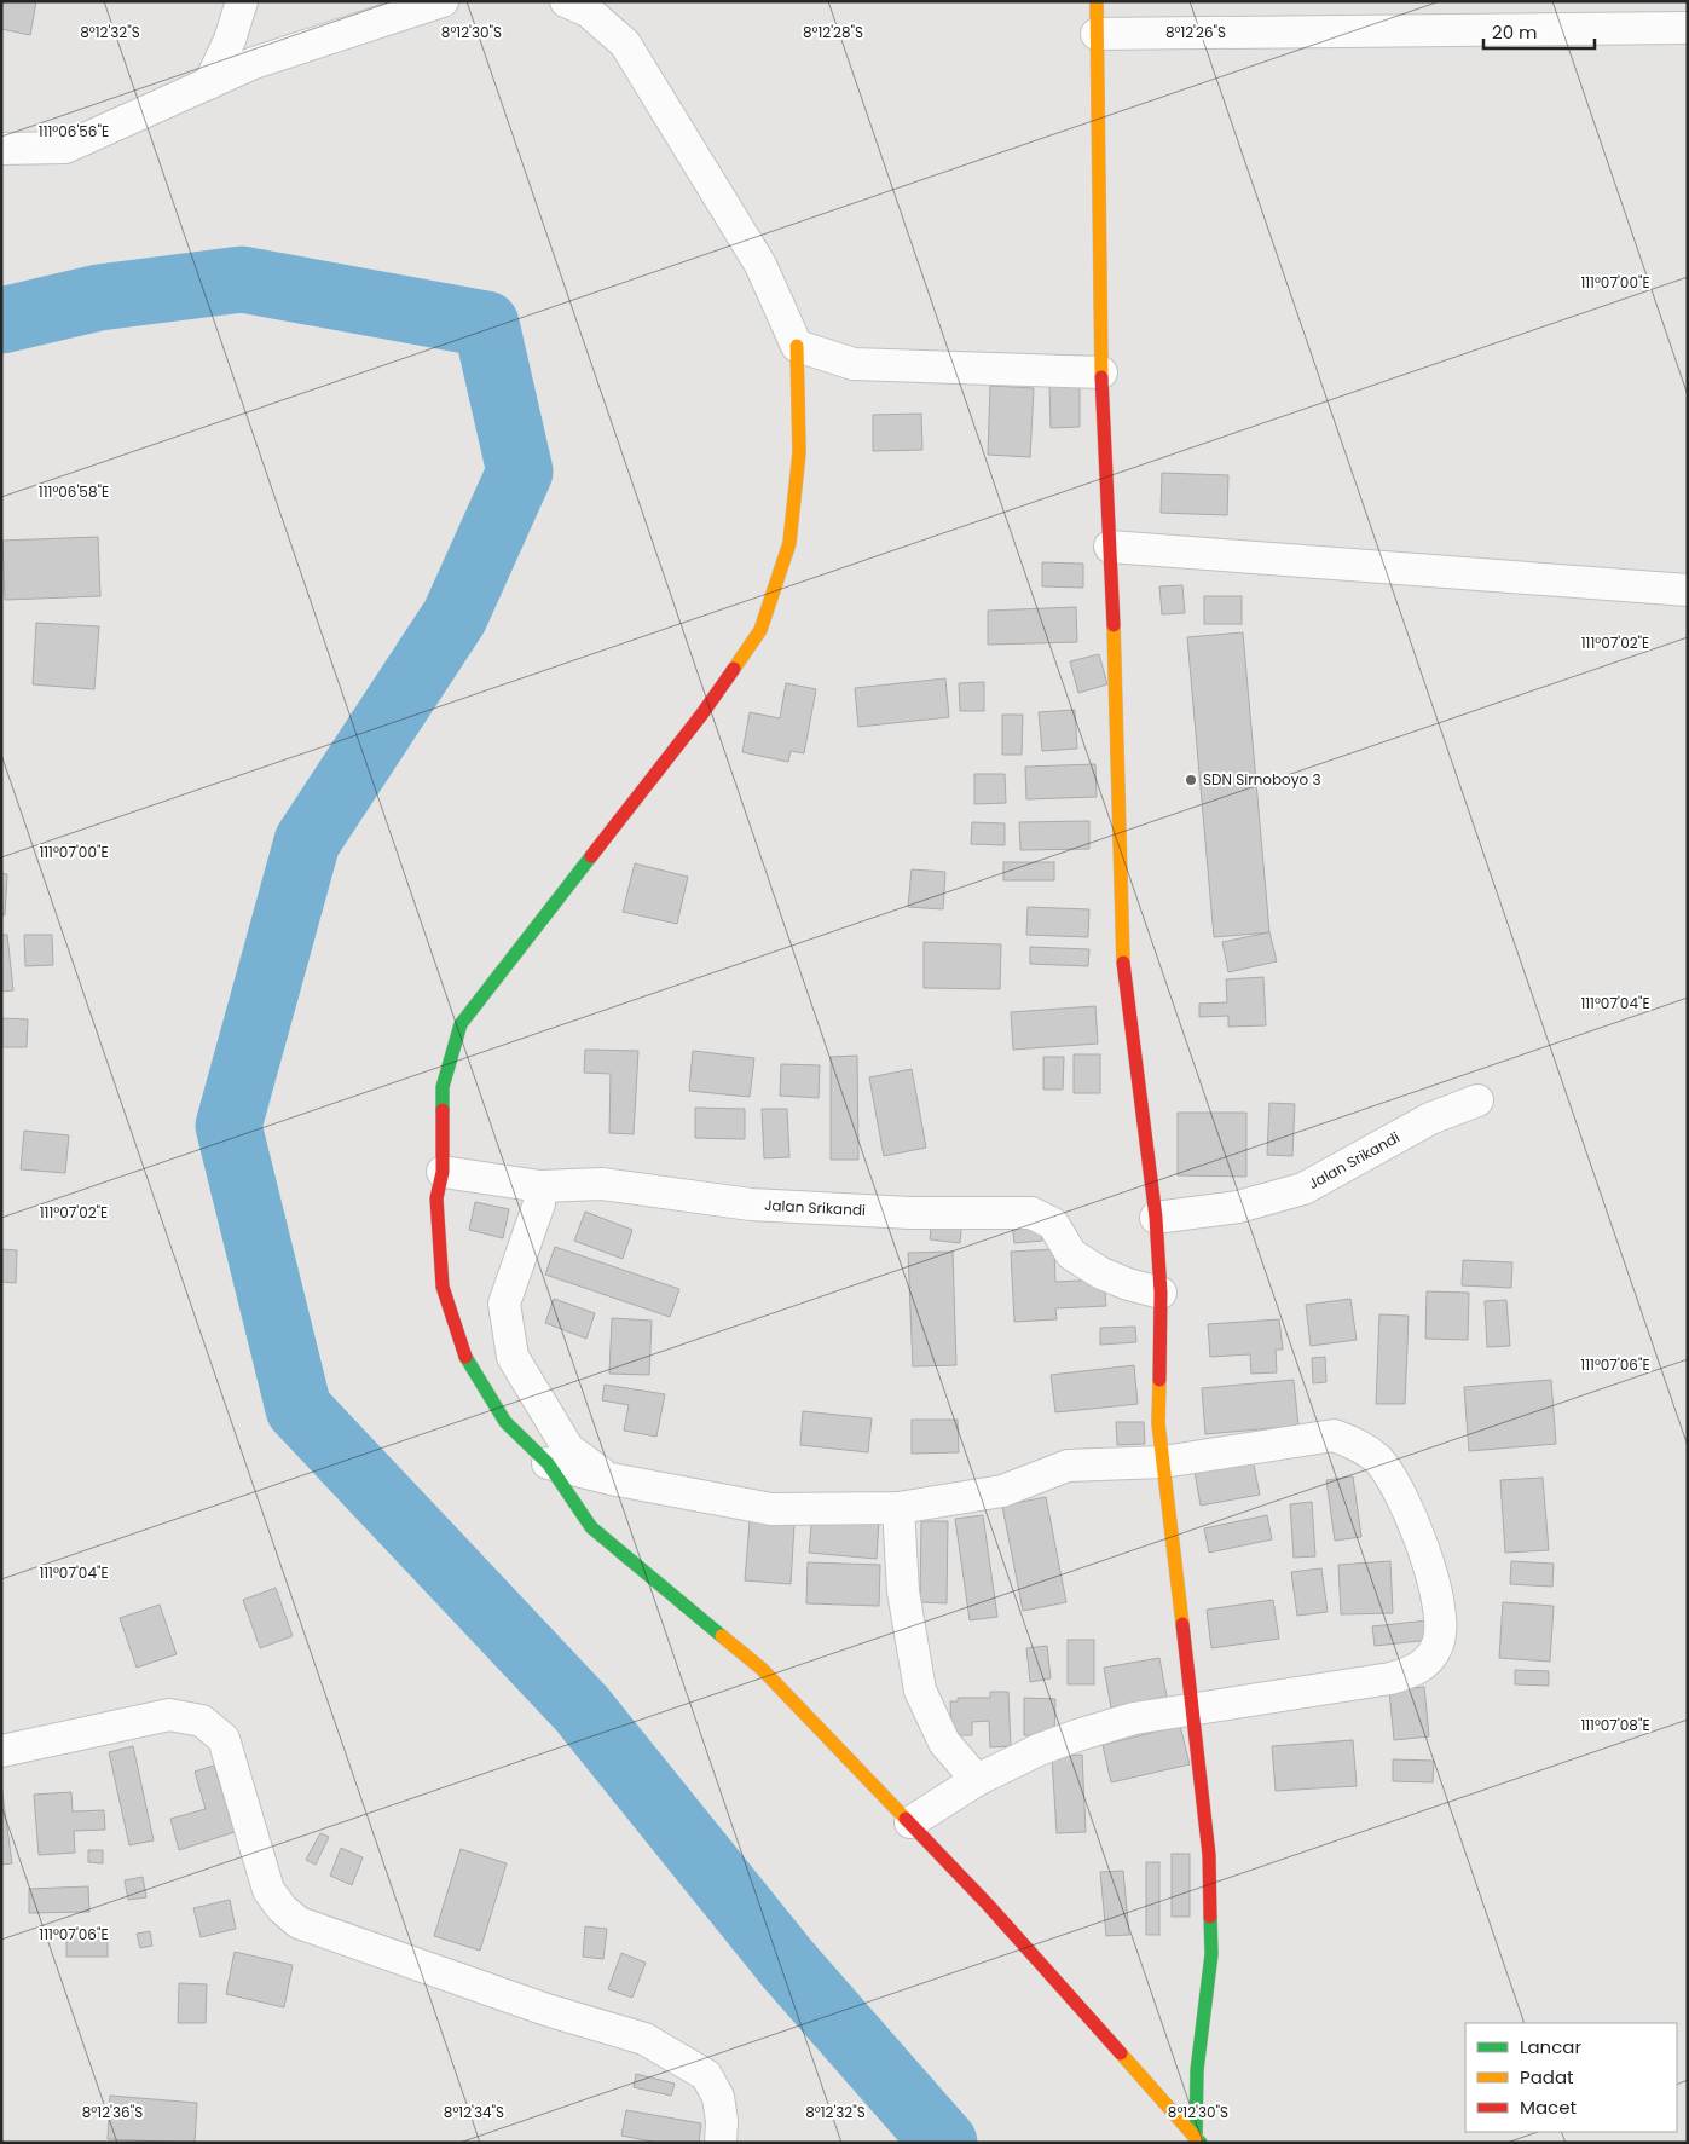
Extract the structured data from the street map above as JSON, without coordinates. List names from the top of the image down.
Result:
{
  "streets": {
    "street": ["Jalan Srikandi"]
  },
  "places": ["SDN Sirnoboyo 3"],
  "legend": ["Lancar", "Padat", "Macet"],
  "scale_bar": "20 m",
  "coordinates": [
    "8°12'32\"S",
    "8°12'30\"S",
    "8°12'28\"S",
    "8°12'26\"S",
    "111°06'56\"E",
    "111°07'00\"E",
    "111°06'58\"E",
    "111°07'02\"E",
    "111°07'04\"E",
    "111°07'06\"E",
    "111°07'08\"E",
    "8°12'36\"S",
    "8°12'34\"S"
  ]
}
